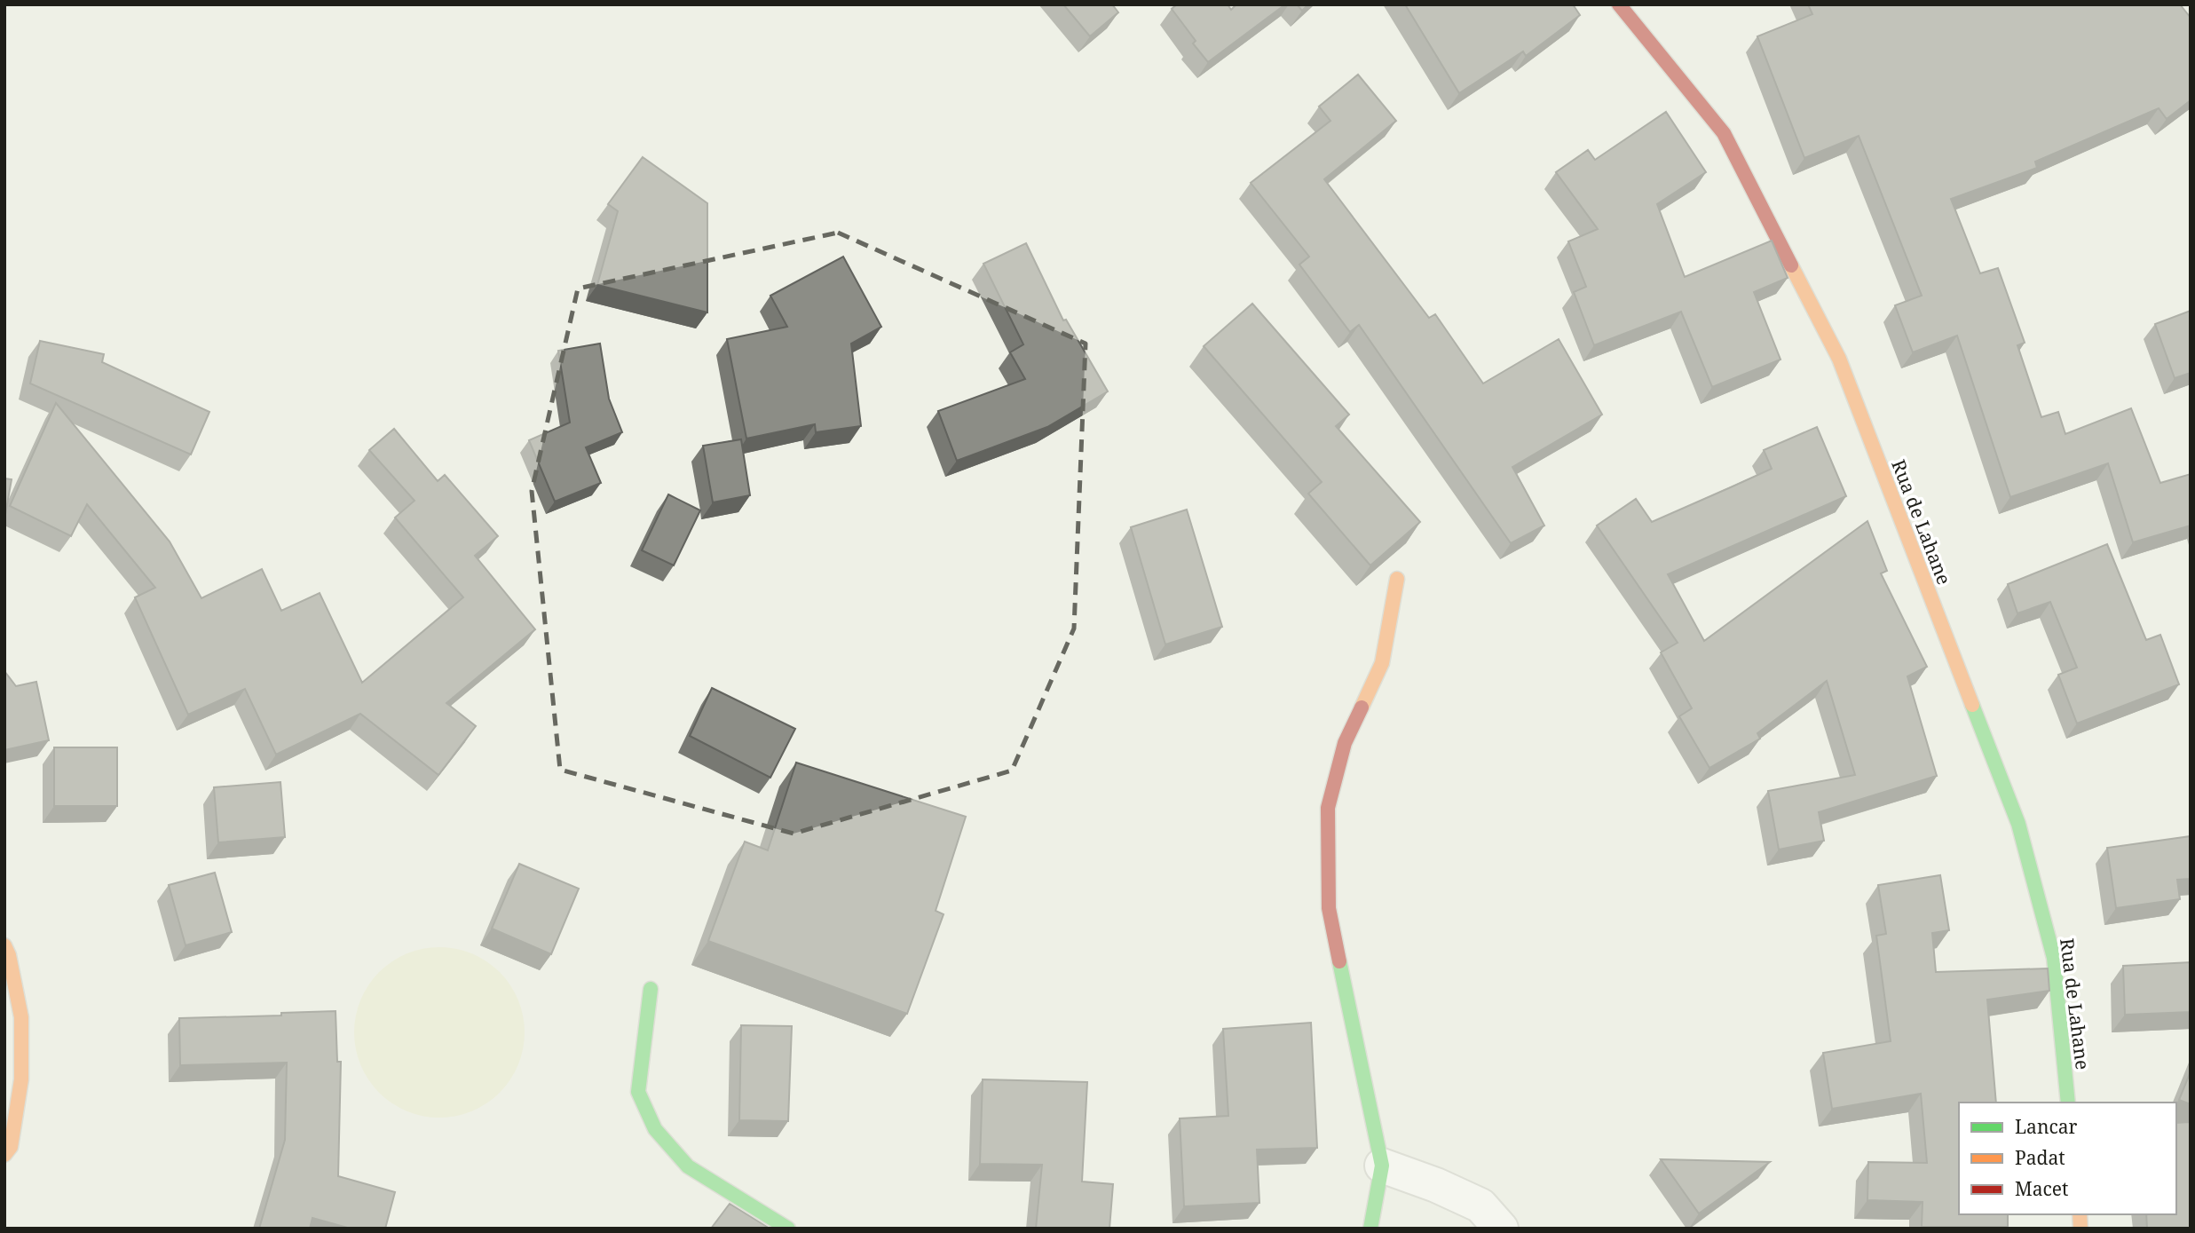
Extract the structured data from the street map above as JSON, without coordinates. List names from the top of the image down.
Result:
{
  "streets": {
    "main road": ["Rua de Lahane"]
  },
  "legend": ["Lancar", "Padat", "Macet"]
}
